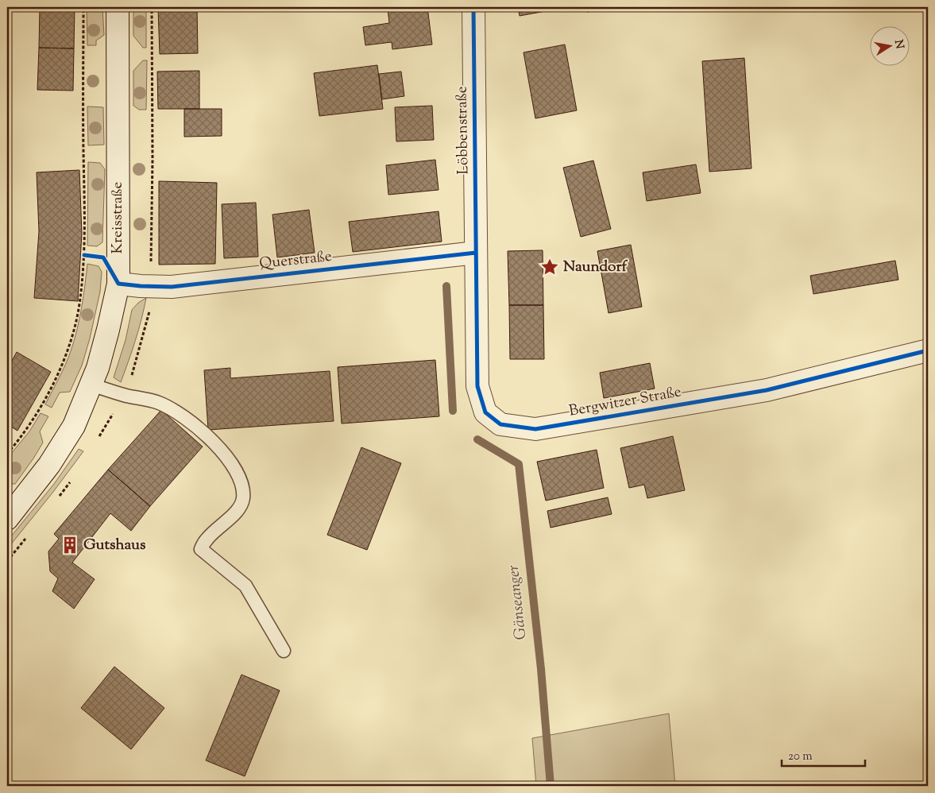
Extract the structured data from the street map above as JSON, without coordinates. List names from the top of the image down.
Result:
{
  "streets": {
    "street": [
      "Löbbenstraße",
      "Kreisstraße",
      "Querstraße",
      "Bergwitzer Straße"
    ]
  },
  "crossings": [
    ["Löbbenstraße", "Querstraße"],
    ["Löbbenstraße", "Bergwitzer Straße"],
    ["Kreisstraße", "Querstraße"],
    ["Querstraße", "Bergwitzer Straße"]
  ],
  "water": ["Gänseanger"],
  "places": {
    "place": ["Naundorf"],
    "building": ["Gutshaus"]
  },
  "scale_bar": "20 m",
  "north": "right"
}
